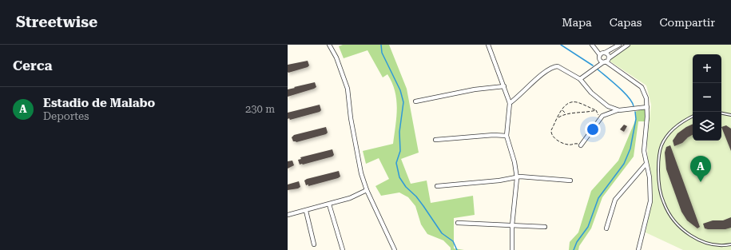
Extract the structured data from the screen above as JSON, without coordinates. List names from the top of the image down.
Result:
{
  "page": {
    "header": "Streetwise",
    "nav": ["Mapa", "Capas", "Compartir"],
    "heading": "Cerca",
    "map_buttons": ["+", "−"],
    "list": [
      {
        "mark": "A",
        "name": "Estadio de Malabo",
        "note": "Deportes",
        "value": "230 m"
      }
    ],
    "pins": "A"
  }
}
